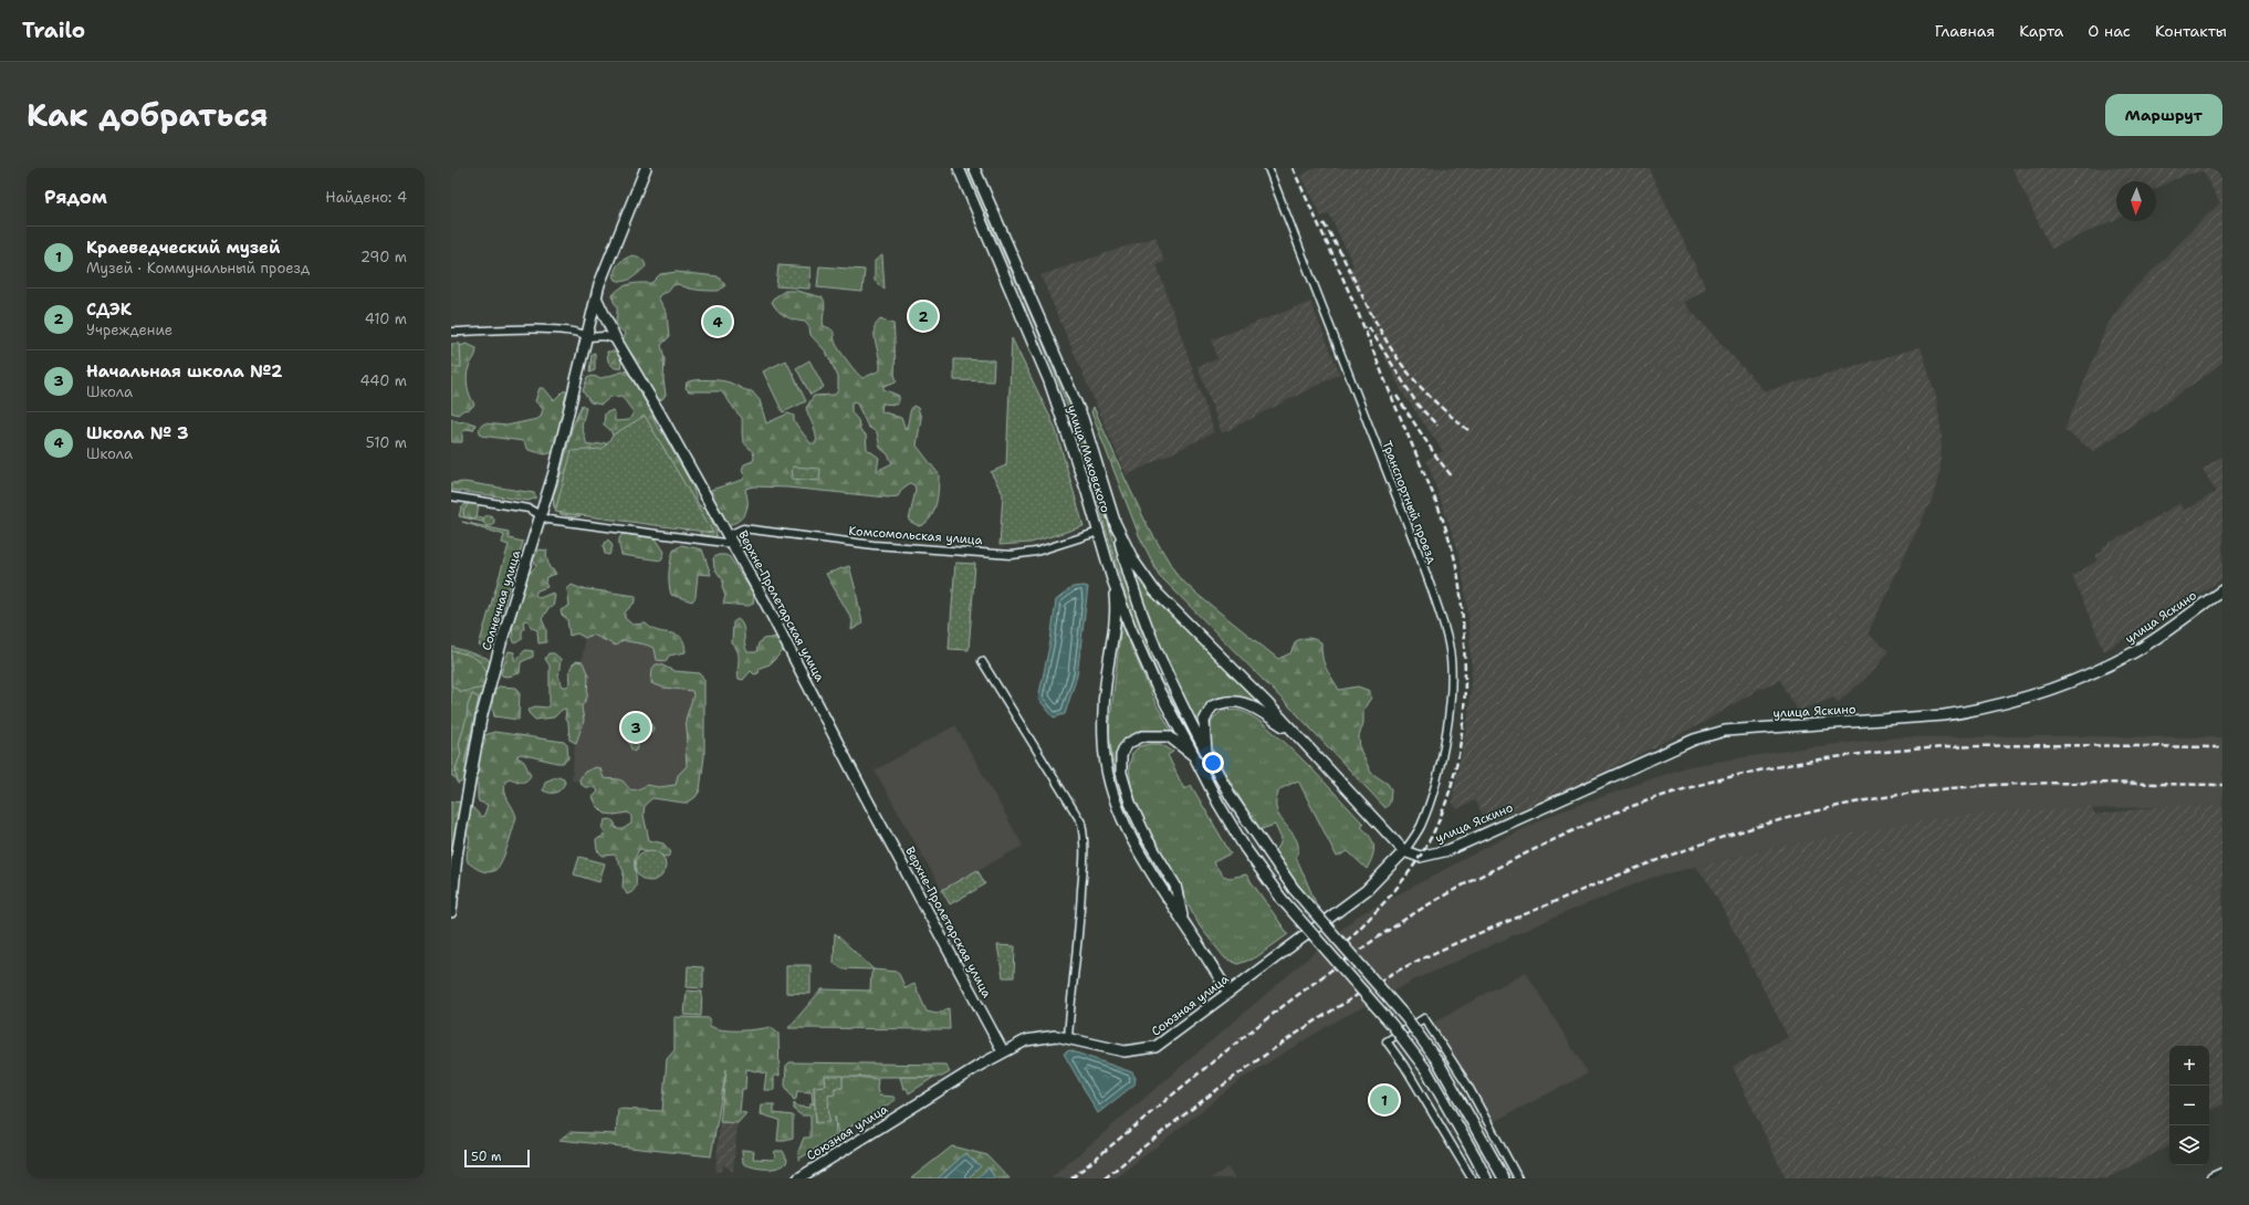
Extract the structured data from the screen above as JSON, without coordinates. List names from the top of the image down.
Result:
{
  "streets": {
    "street": [
      "улица Маковского",
      "Транспортный проезд",
      "Комсомольская улица",
      "Солнечная улица",
      "Верхне-Пролетарская улица",
      "улица Яскино",
      "Союзная улица"
    ]
  },
  "crossings": [
    ["улица Маковского", "Комсомольская улица"],
    ["Транспортный проезд", "улица Яскино"],
    ["Транспортный проезд", "Союзная улица"],
    ["Комсомольская улица", "Солнечная улица"],
    ["Комсомольская улица", "Верхне-Пролетарская улица"],
    ["Солнечная улица", "Верхне-Пролетарская улица"],
    ["Верхне-Пролетарская улица", "Союзная улица"],
    ["улица Яскино", "Союзная улица"]
  ],
  "scale_bar": "50 m",
  "north": "bottom",
  "page": {
    "header": "Trailo",
    "nav": [
      "Главная",
      "Карта",
      "О нас",
      "Контакты"
    ],
    "title": "Как добраться",
    "buttons": "Маршрут",
    "heading": ["Рядом", "Найдено: 4"],
    "list": [
      {
        "mark": "1",
        "name": "Краеведческий музей",
        "note": "Музей · Коммунальный проезд",
        "value": "290 m"
      },
      {
        "mark": "2",
        "name": "СДЭК",
        "note": "Учреждение",
        "value": "410 m"
      },
      {
        "mark": "3",
        "name": "Начальная школа №2",
        "note": "Школа",
        "value": "440 m"
      },
      {
        "mark": "4",
        "name": "Школа № 3",
        "note": "Школа",
        "value": "510 m"
      }
    ],
    "pins": [
      "2",
      "4",
      "3",
      "1"
    ],
    "map_buttons": ["+", "−"],
    "scale": "50 m"
  }
}
